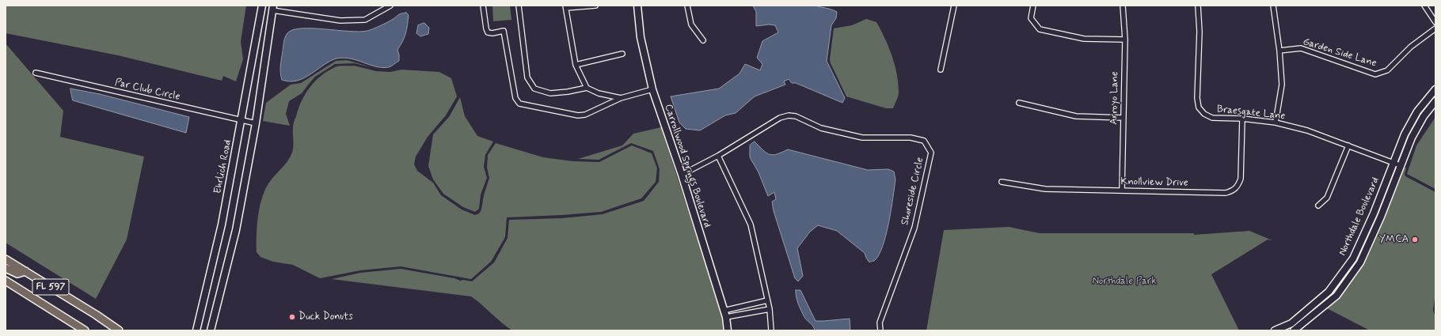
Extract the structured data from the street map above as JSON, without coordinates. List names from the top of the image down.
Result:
{
  "streets": {
    "main road": ["FL 597"],
    "street": [
      "Garden Side Lane",
      "Par Club Circle",
      "Arroyo Lane",
      "Braesgate Lane",
      "Carrollwood Springs Boulevard",
      "Ehrlich Road",
      "Knollview Drive",
      "Shoreside Circle",
      "Northdale Boulevard"
    ]
  },
  "crossings": [
    ["Par Club Circle", "Ehrlich Road"],
    ["Arroyo Lane", "Knollview Drive"],
    ["Braesgate Lane", "Knollview Drive"],
    ["Braesgate Lane", "Northdale Boulevard"],
    ["Carrollwood Springs Boulevard", "Shoreside Circle"]
  ],
  "parks": ["Northdale Park"],
  "places": ["YMCA", "Duck Donuts"]
}
